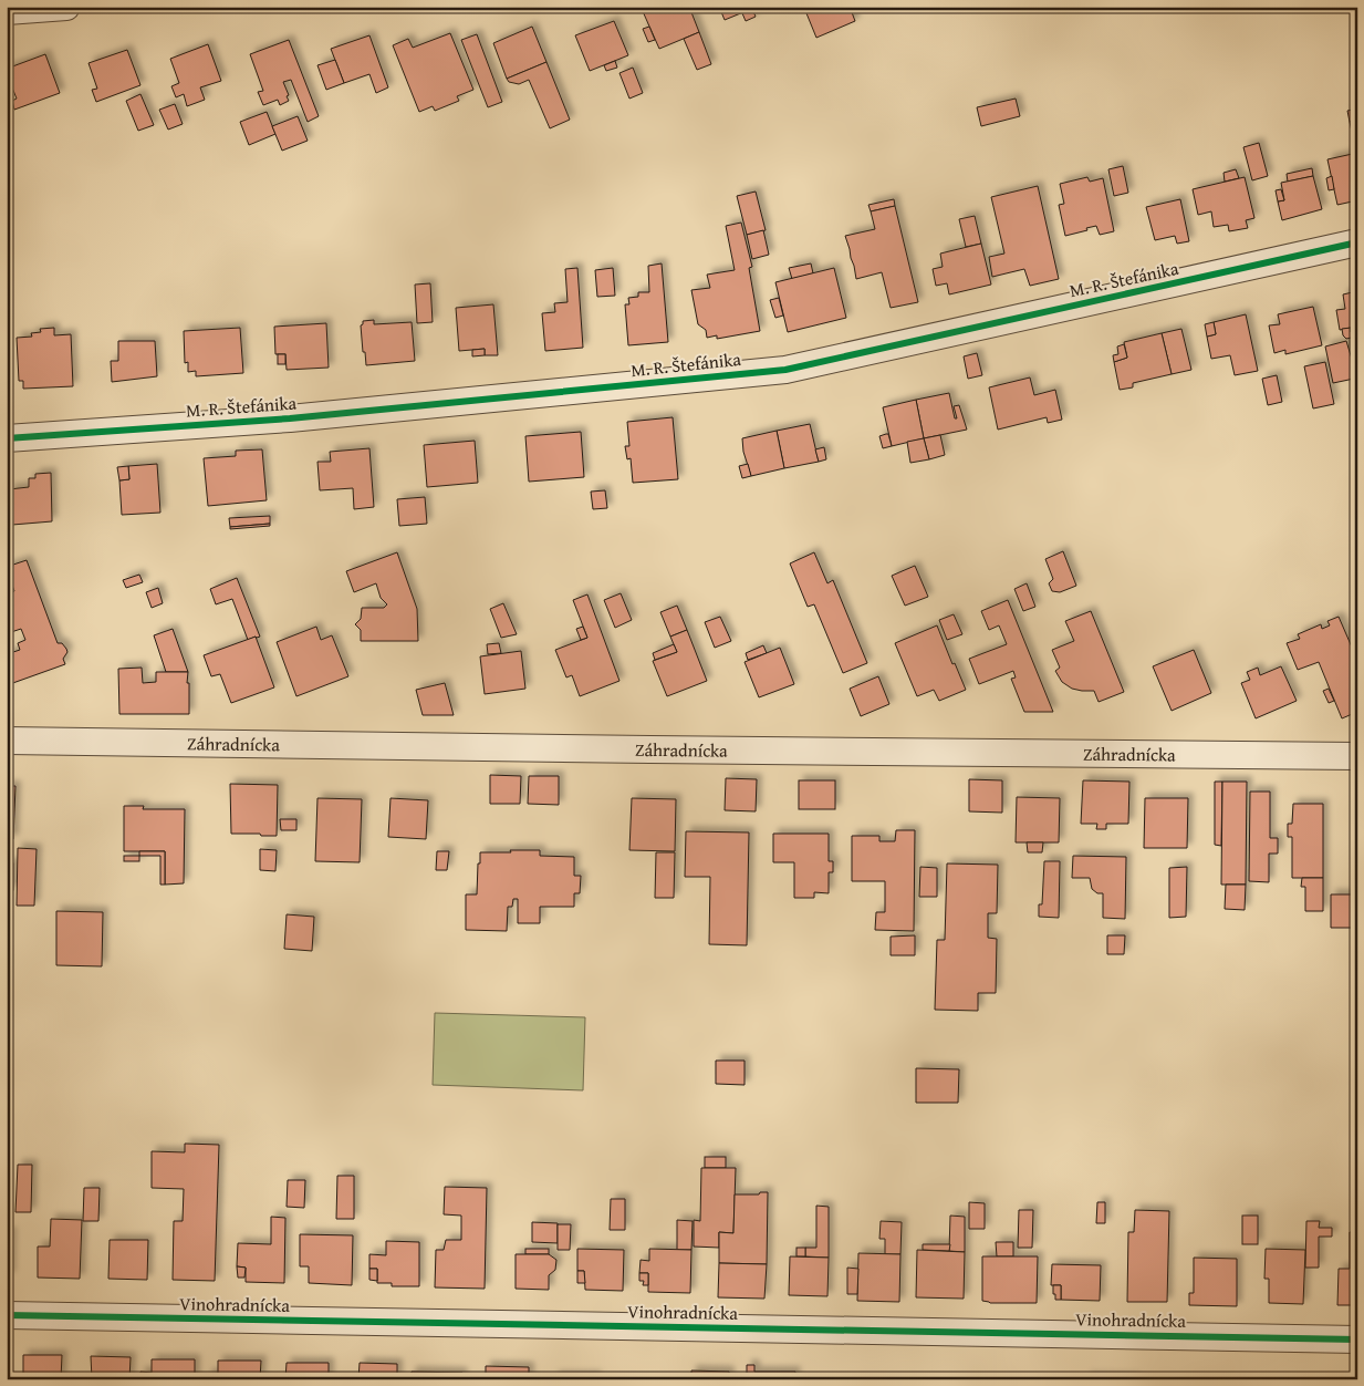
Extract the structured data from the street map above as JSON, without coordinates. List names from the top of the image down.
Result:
{
  "streets": {
    "street": ["M. R. Štefánika", "Záhradnícka", "Vinohradnícka"]
  }
}
